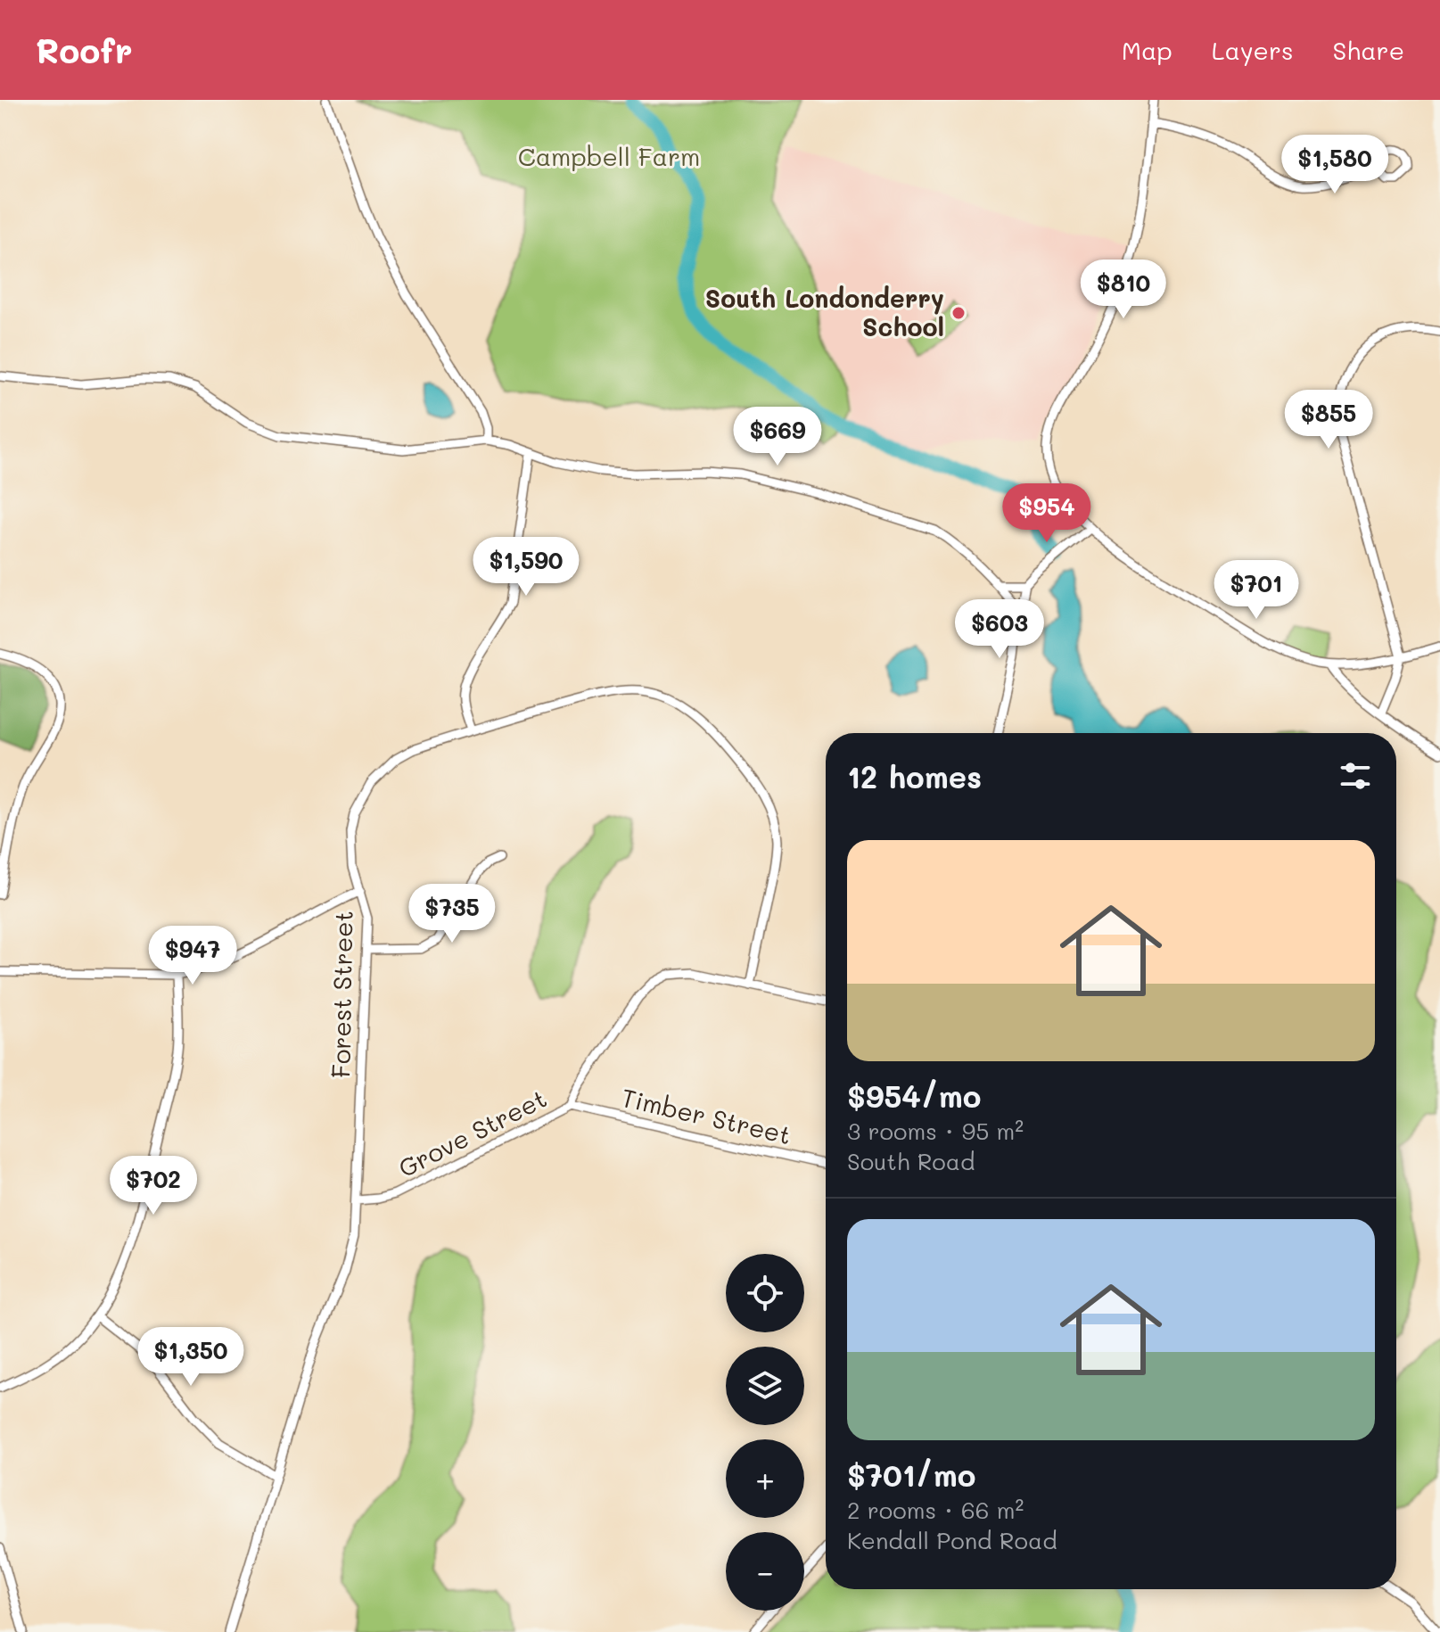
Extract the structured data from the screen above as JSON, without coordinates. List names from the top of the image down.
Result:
{
  "streets": {
    "street": ["Forest Street", "Timber Street", "Grove Street"]
  },
  "crossings": [
    ["Forest Street", "Grove Street"],
    ["Timber Street", "Grove Street"]
  ],
  "parks": ["Campbell Farm"],
  "places": ["South Londonderry School"],
  "page": {
    "header": "Roofr",
    "nav": ["Map", "Layers", "Share"],
    "price": [
      "$1,580",
      "$810",
      "$855",
      "$669",
      "$954",
      "$1,590",
      "$701",
      "$603",
      "$735",
      "$947",
      "$702",
      "$1,350"
    ],
    "heading": "12 homes",
    "list": [
      {
        "name": "$954/mo",
        "note": "3 rooms · 95 m² · South Road"
      },
      {
        "name": "$701/mo",
        "note": "2 rooms · 66 m² · Kendall Pond Road"
      }
    ],
    "map_buttons": ["+", "−"]
  }
}
